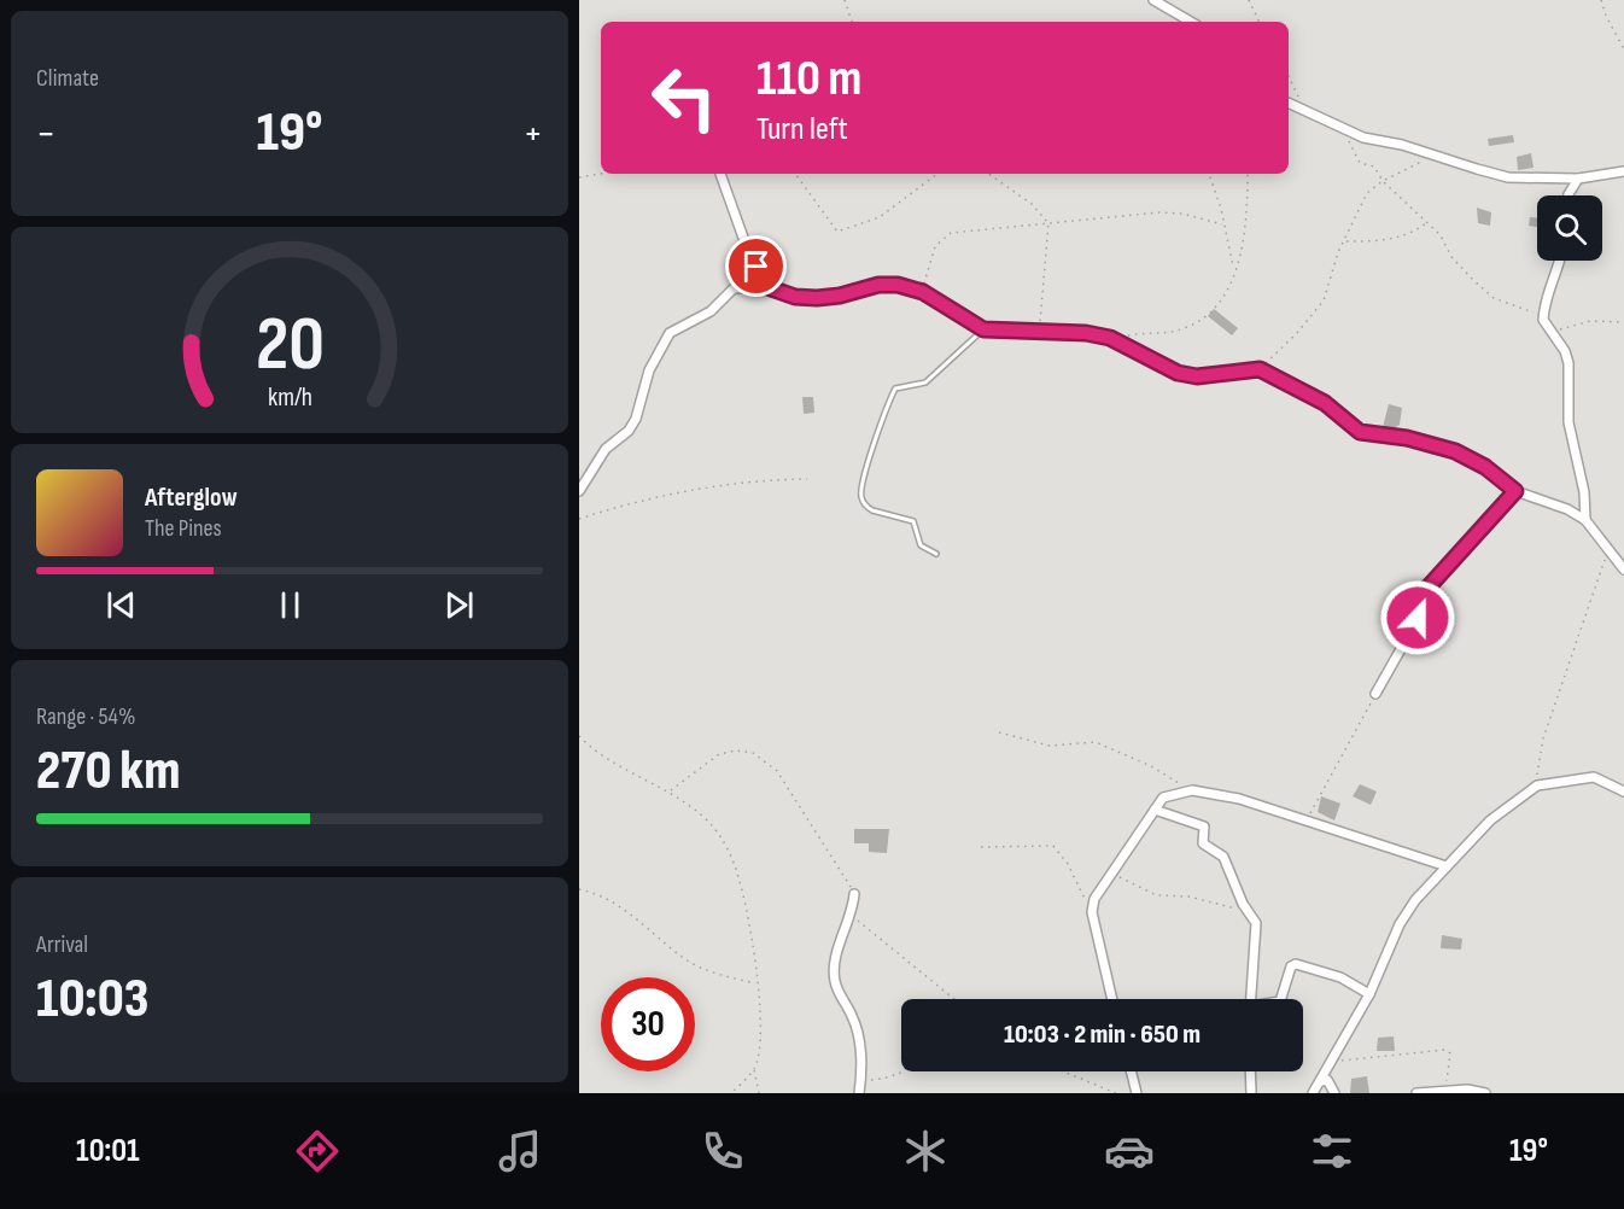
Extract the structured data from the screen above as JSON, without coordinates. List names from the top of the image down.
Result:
{
  "page": {
    "tile": [
      "Climate",
      ["Range · 54%", "270 km"],
      ["Arrival", "10:03"]
    ],
    "turn": ["110 m", "Turn left"],
    "heat": ["−", "19°", "+"],
    "song": ["Afterglow", "The Pines"],
    "limit": "30",
    "trip": "10:03 · 2 min · 650 m",
    "tabs": ["10:01", "19°"],
    "gauge": ["20", "km/h"]
  }
}
